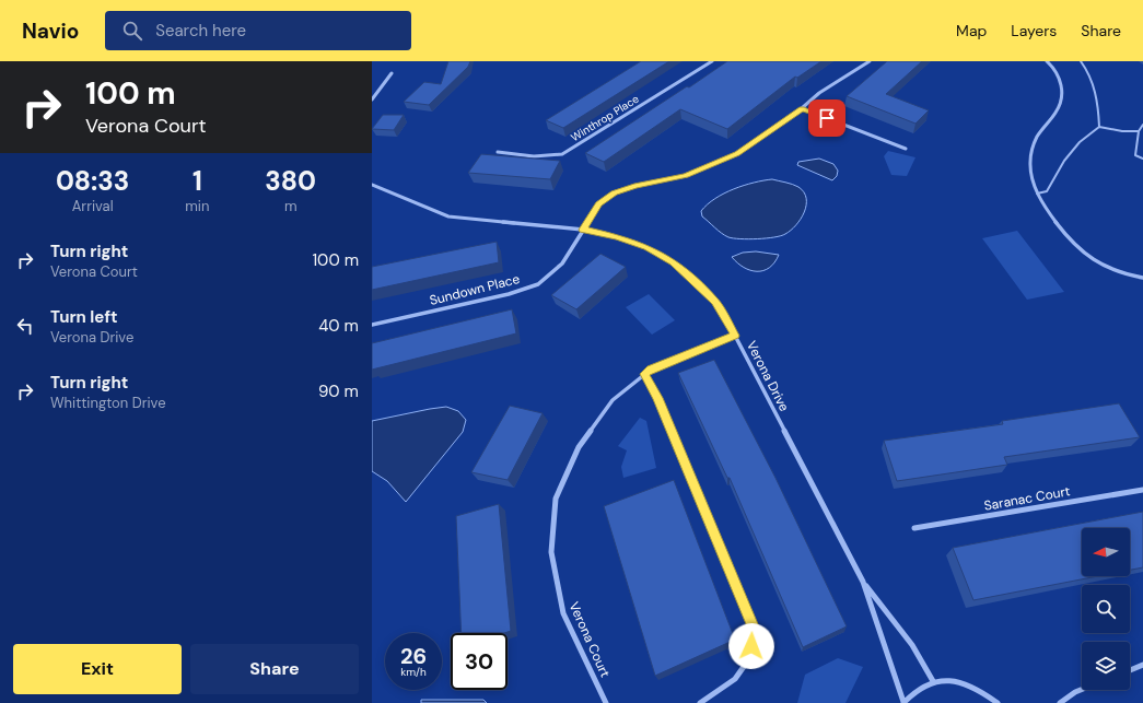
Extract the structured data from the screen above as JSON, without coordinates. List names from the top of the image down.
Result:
{
  "streets": {
    "street": [
      "Winthrop Place",
      "Sundown Place",
      "Verona Drive",
      "Saranac Court",
      "Verona Court"
    ]
  },
  "crossings": [
    ["Sundown Place", "Verona Drive"],
    ["Verona Drive", "Verona Court"]
  ],
  "north": "left",
  "page": {
    "header": "Navio",
    "search": "Search here",
    "nav": ["Map", "Layers", "Share"],
    "turn": ["100 m", "Verona Court"],
    "eta": [
      "08:33",
      "Arrival",
      "1",
      "min",
      "380",
      "m"
    ],
    "list": [
      {
        "name": "Turn right",
        "note": "Verona Court",
        "value": "100 m"
      },
      {
        "name": "Turn left",
        "note": "Verona Drive",
        "value": "40 m"
      },
      {
        "name": "Turn right",
        "note": "Whittington Drive",
        "value": "90 m"
      }
    ],
    "speed": "26 km/h",
    "limit": "30",
    "buttons": ["Exit", "Share"]
  }
}
